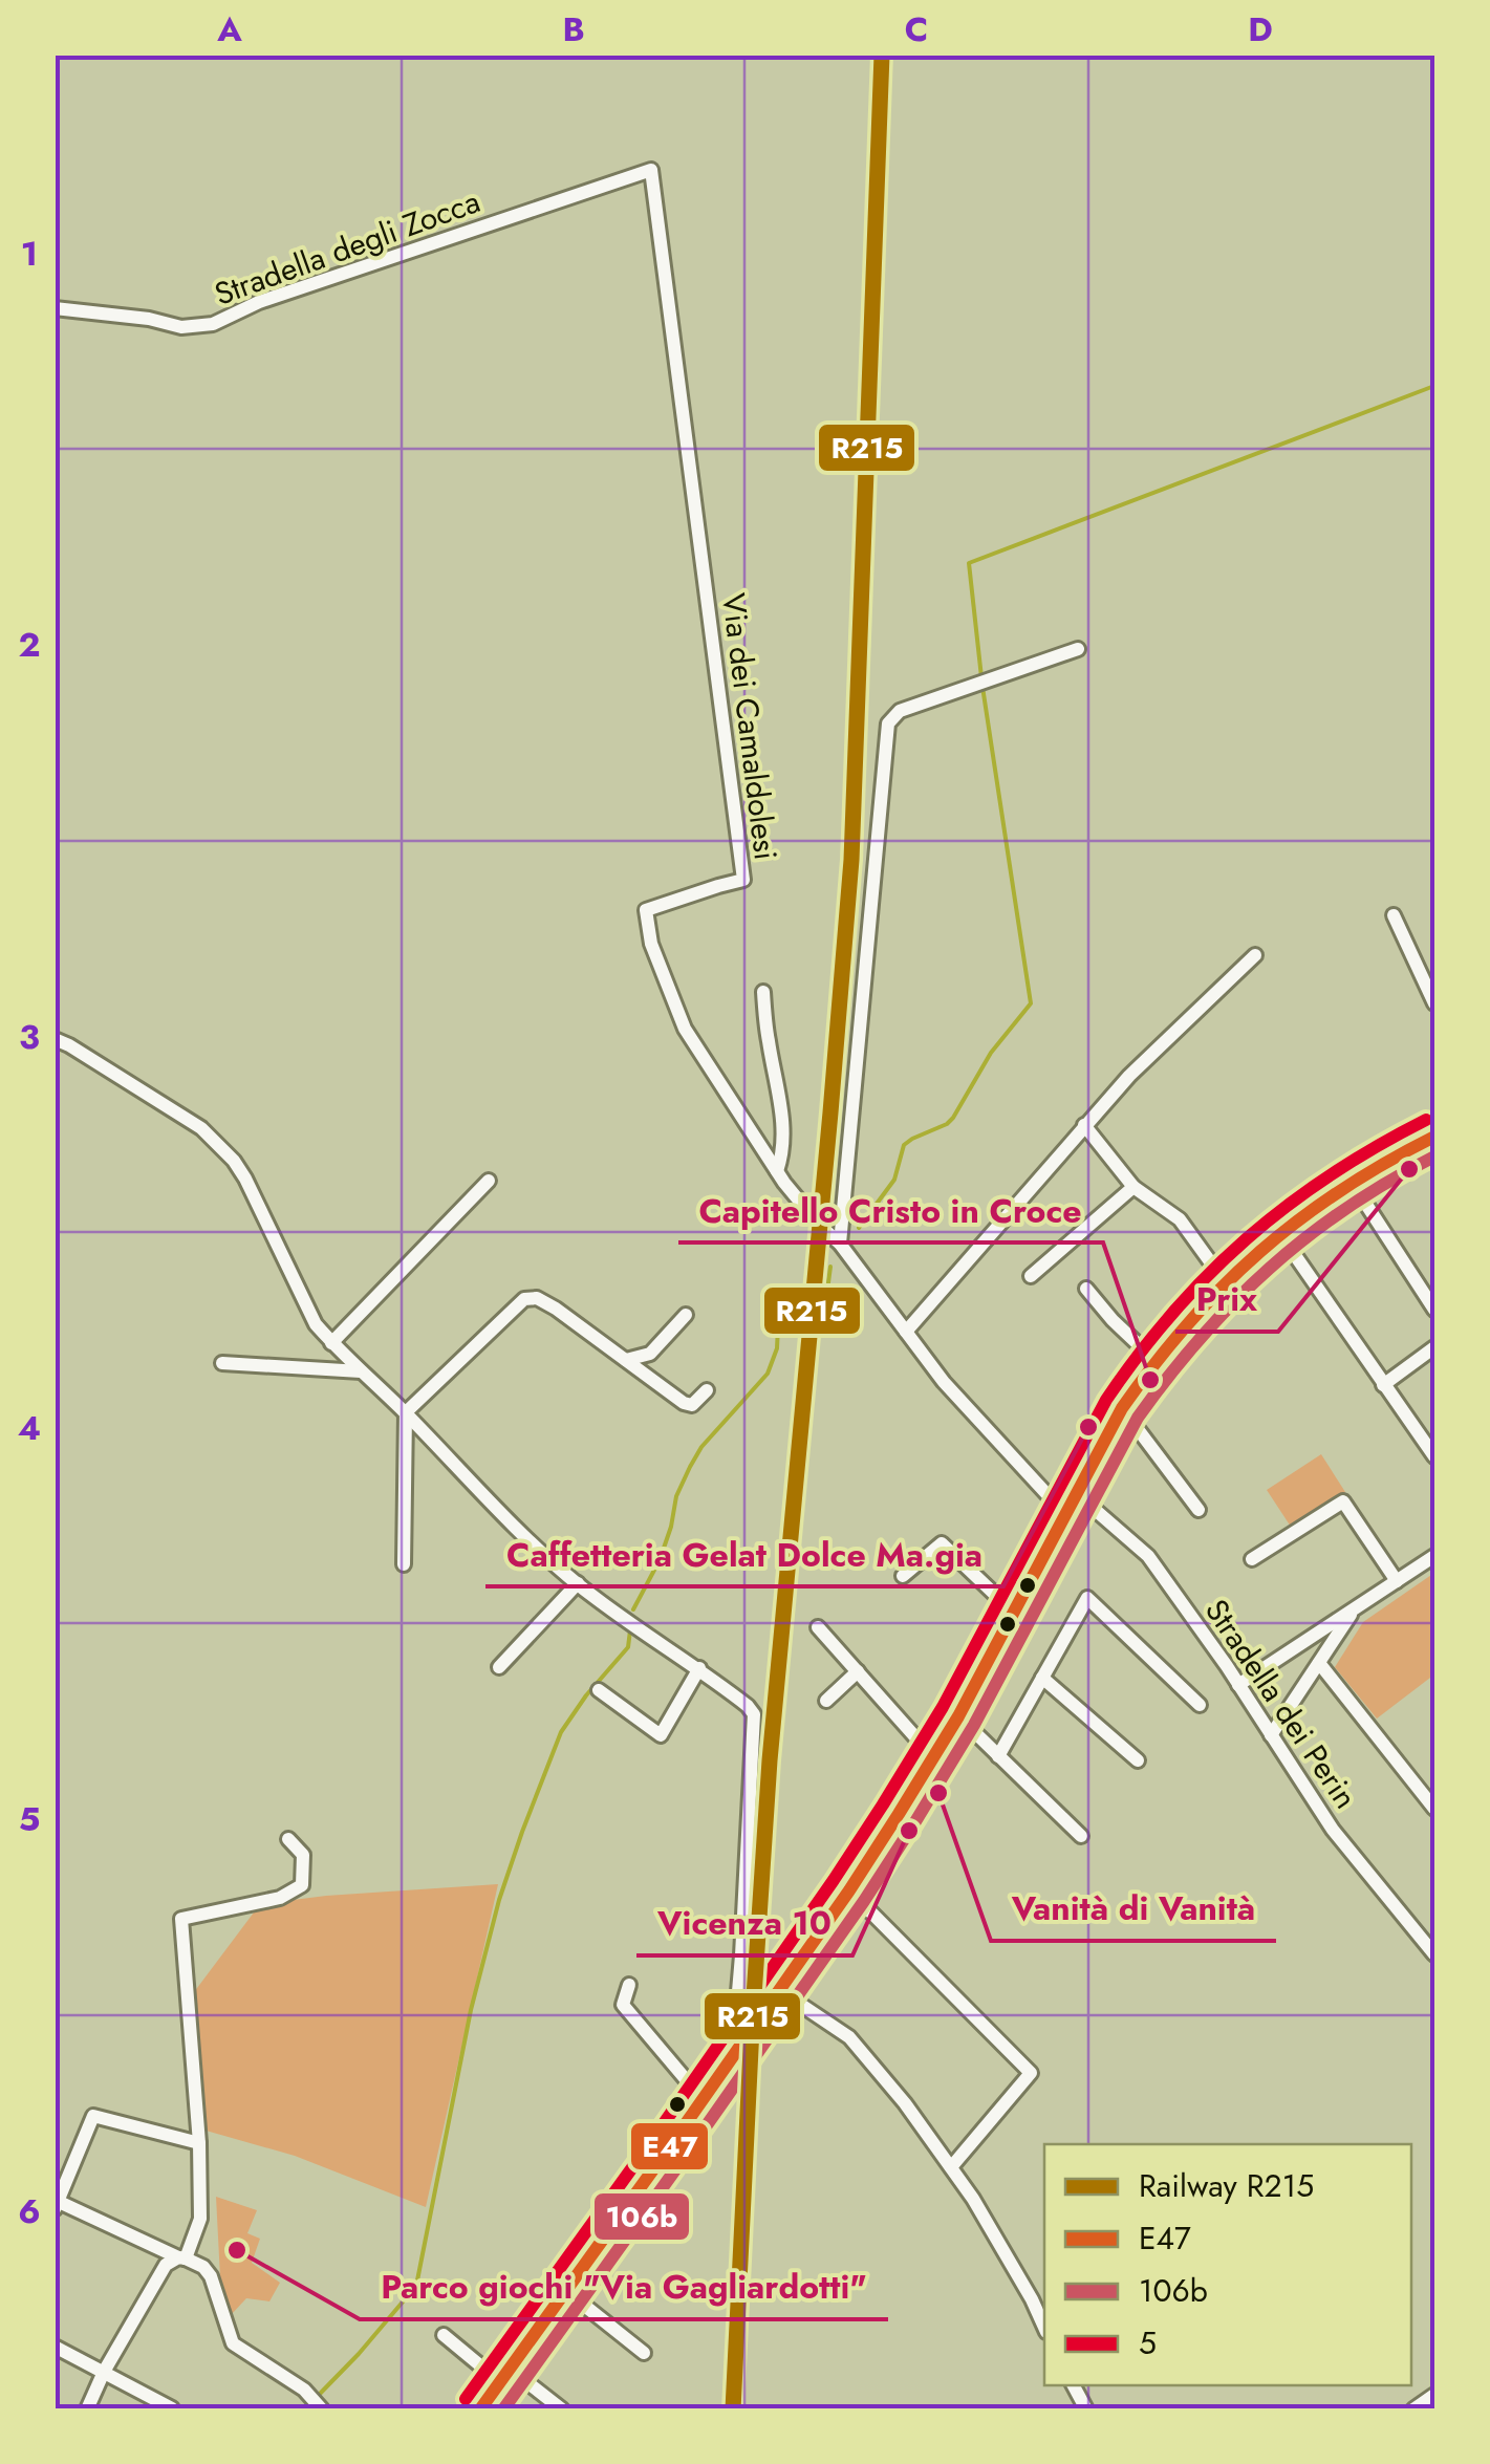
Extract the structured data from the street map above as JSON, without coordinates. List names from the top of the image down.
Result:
{
  "streets": {
    "street": ["Stradella degli Zocca", "Via dei Camaldolesi", "Stradella dei Perin"]
  },
  "crossings": [
    ["Stradella degli Zocca", "Via dei Camaldolesi"]
  ],
  "places": [
    "Prix",
    "Capitello Cristo in Croce",
    "Caffetteria Gelat Dolce Ma.gia",
    "Vanità di Vanità",
    "Vicenza 10",
    "Parco giochi \"Via Gagliardotti\""
  ],
  "lines": [
    "rail line R215",
    "transit line 5",
    "transit line E47",
    "transit line 106b"
  ],
  "legend": [
    "Railway R215",
    "E47",
    "106b",
    "5"
  ],
  "grid": {
    "columns": [
      "A",
      "B",
      "C",
      "D"
    ],
    "rows": [
      "1",
      "2",
      "3",
      "4",
      "5",
      "6"
    ]
  }
}
